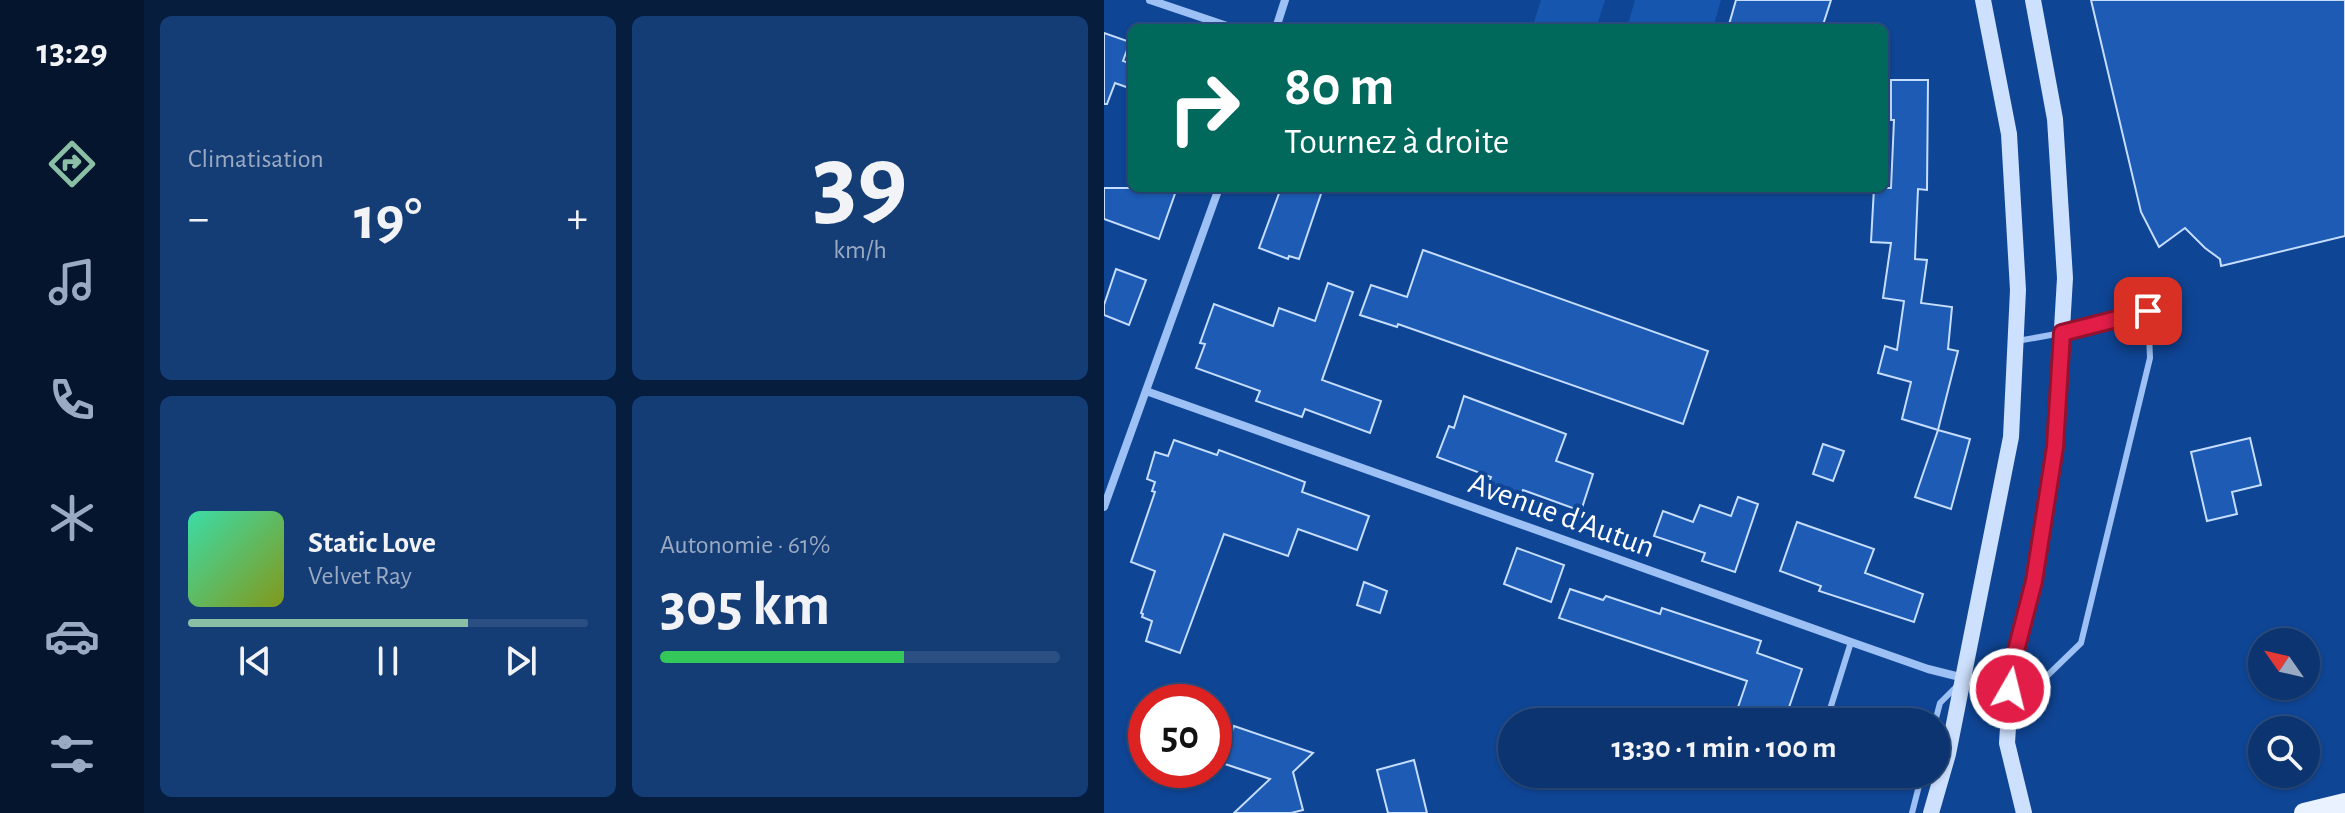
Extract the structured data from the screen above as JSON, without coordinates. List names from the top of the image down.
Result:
{
  "streets": {
    "street": ["Avenue d'Autun"]
  },
  "north": "top left",
  "page": {
    "tabs": "13:29",
    "tile": [
      "Climatisation",
      ["39", "km/h"],
      ["Autonomie · 61%", "305 km"]
    ],
    "turn": ["80 m", "Tournez à droite"],
    "heat": ["−", "19°", "+"],
    "song": ["Static Love", "Velvet Ray"],
    "limit": "50",
    "trip": "13:30 · 1 min · 100 m"
  }
}
